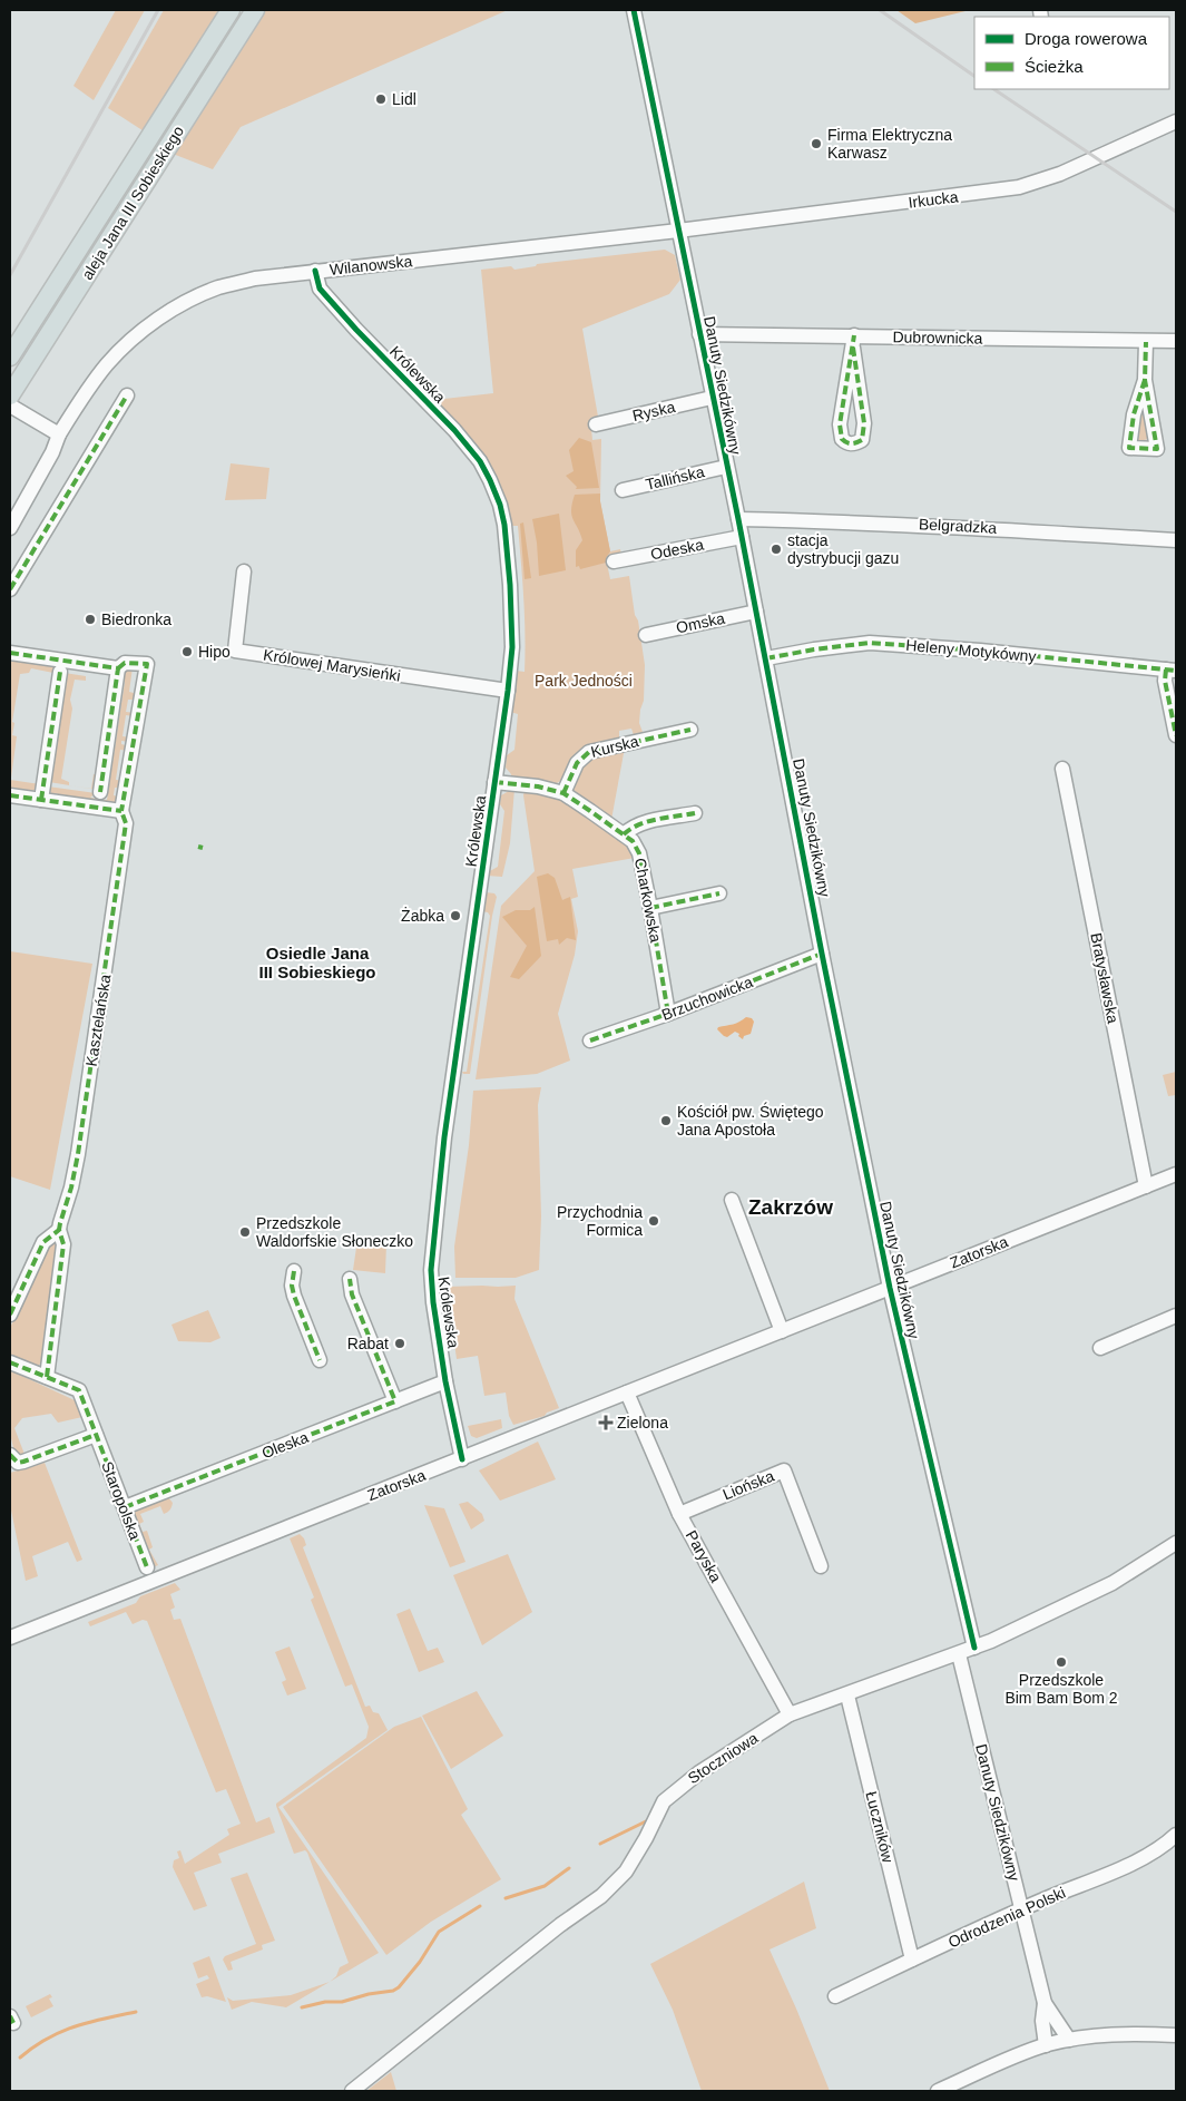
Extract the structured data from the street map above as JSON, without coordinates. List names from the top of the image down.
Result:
{
  "streets": {
    "main road": ["aleja Jana III Sobieskiego"],
    "street": [
      "Irkucka",
      "Wilanowska",
      "Dubrownicka",
      "Królewska",
      "Danuty Siedzikówny",
      "Ryska",
      "Tallińska",
      "Belgradzka",
      "Odeska",
      "Omska",
      "Heleny Motykówny",
      "Królowej Marysieńki",
      "Kurska",
      "Charkowska",
      "Bratysławska",
      "Brzuchowicka",
      "Kasztelańska",
      "Zatorska",
      "Oleska",
      "Liońska",
      "Staropolska",
      "Paryska",
      "Stoczniowa",
      "Łuczników",
      "Odrodzenia Polski"
    ]
  },
  "crossings": [
    ["Irkucka", "Wilanowska"],
    ["Irkucka", "Danuty Siedzikówny"],
    ["Wilanowska", "Królewska"],
    ["Wilanowska", "Danuty Siedzikówny"],
    ["Dubrownicka", "Danuty Siedzikówny"],
    ["Królewska", "Królowej Marysieńki"],
    ["Królewska", "Charkowska"],
    ["Królewska", "Zatorska"],
    ["Królewska", "Oleska"],
    ["Danuty Siedzikówny", "Ryska"],
    ["Danuty Siedzikówny", "Tallińska"],
    ["Danuty Siedzikówny", "Belgradzka"],
    ["Danuty Siedzikówny", "Odeska"],
    ["Danuty Siedzikówny", "Omska"],
    ["Danuty Siedzikówny", "Heleny Motykówny"],
    ["Danuty Siedzikówny", "Brzuchowicka"],
    ["Danuty Siedzikówny", "Zatorska"],
    ["Danuty Siedzikówny", "Stoczniowa"],
    ["Danuty Siedzikówny", "Odrodzenia Polski"],
    ["Kurska", "Charkowska"],
    ["Charkowska", "Brzuchowicka"],
    ["Bratysławska", "Zatorska"],
    ["Kasztelańska", "Staropolska"],
    ["Zatorska", "Paryska"],
    ["Oleska", "Staropolska"],
    ["Liońska", "Paryska"],
    ["Paryska", "Stoczniowa"],
    ["Stoczniowa", "Łuczników"],
    ["Łuczników", "Odrodzenia Polski"]
  ],
  "districts": ["Osiedle Jana III Sobieskiego", "Zakrzów"],
  "parks": ["Park Jedności"],
  "places": {
    "other": [
      "Lidl",
      "Firma Elektryczna Karwasz",
      "stacja dystrybucji gazu",
      "Biedronka",
      "Hipo",
      "Żabka",
      "Kościół pw. Świętego Jana Apostoła",
      "Przychodnia Formica",
      "Przedszkole Waldorfskie Słoneczko",
      "Rabat",
      "Przedszkole Bim Bam Bom 2"
    ],
    "health": ["Zielona"]
  },
  "legend": ["Droga rowerowa", "Ścieżka"]
}
